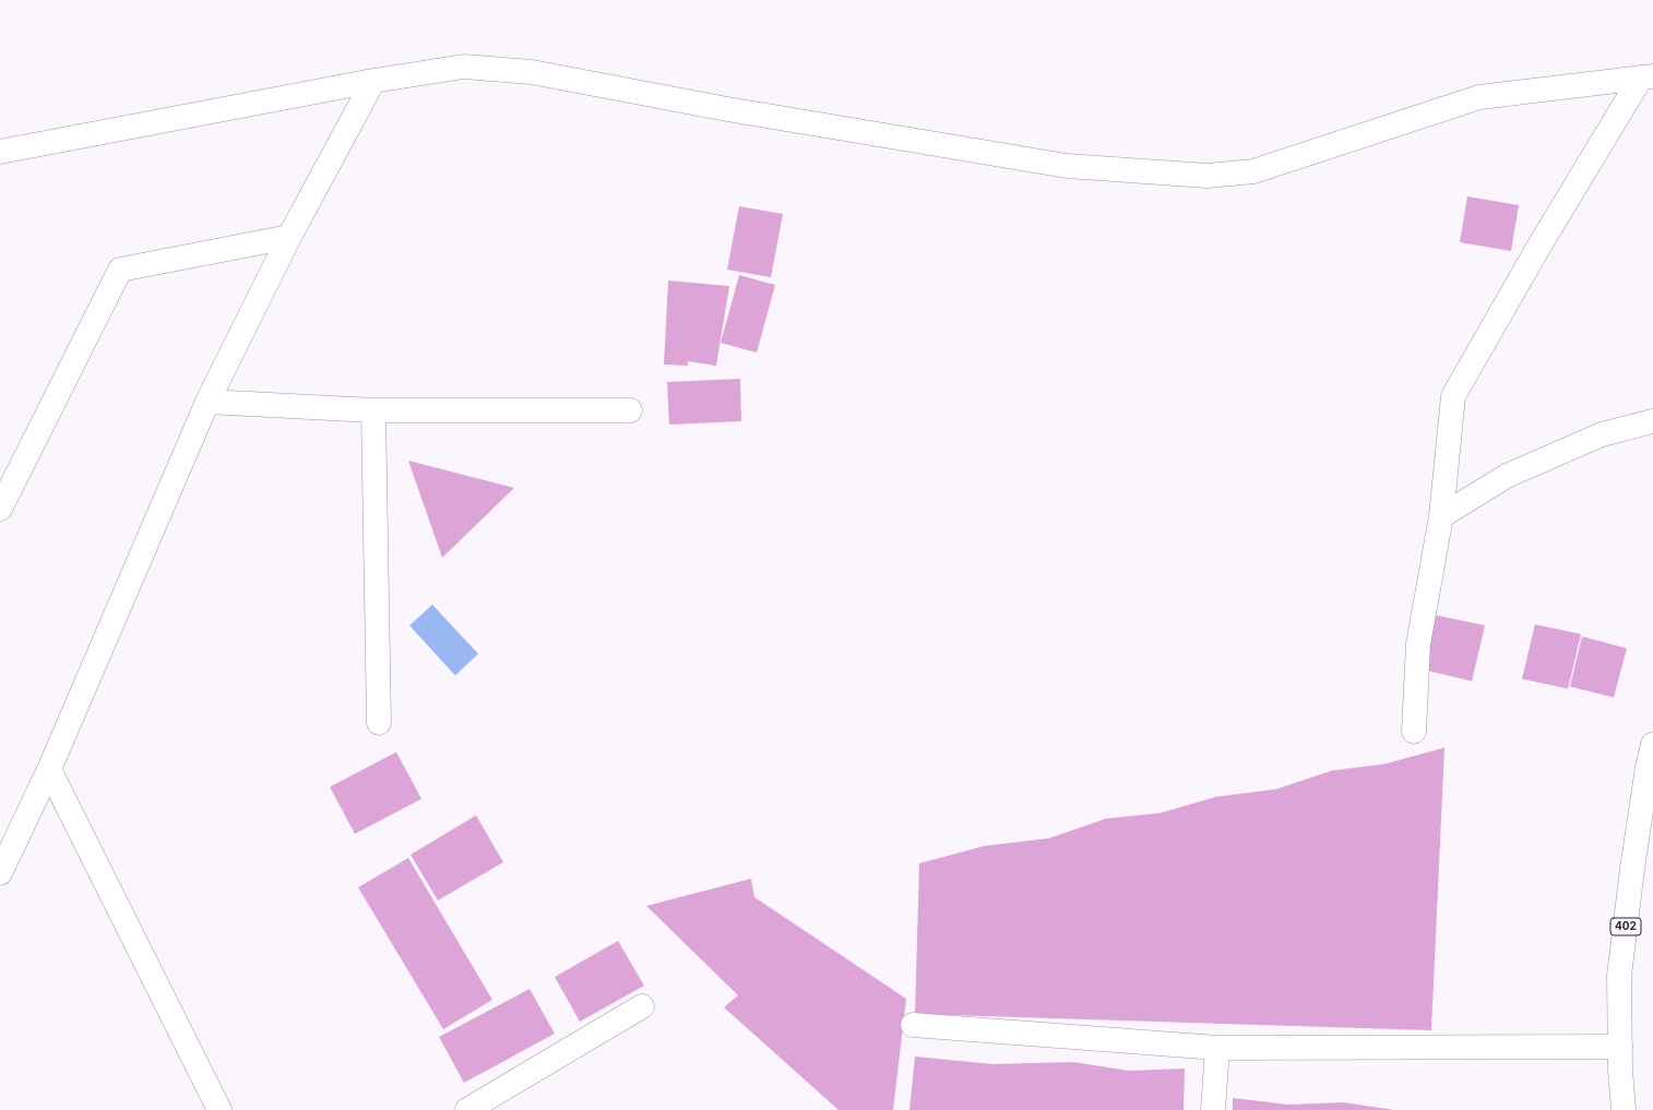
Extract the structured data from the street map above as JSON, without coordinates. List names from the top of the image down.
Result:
{
  "streets": {
    "street": ["402"]
  }
}
